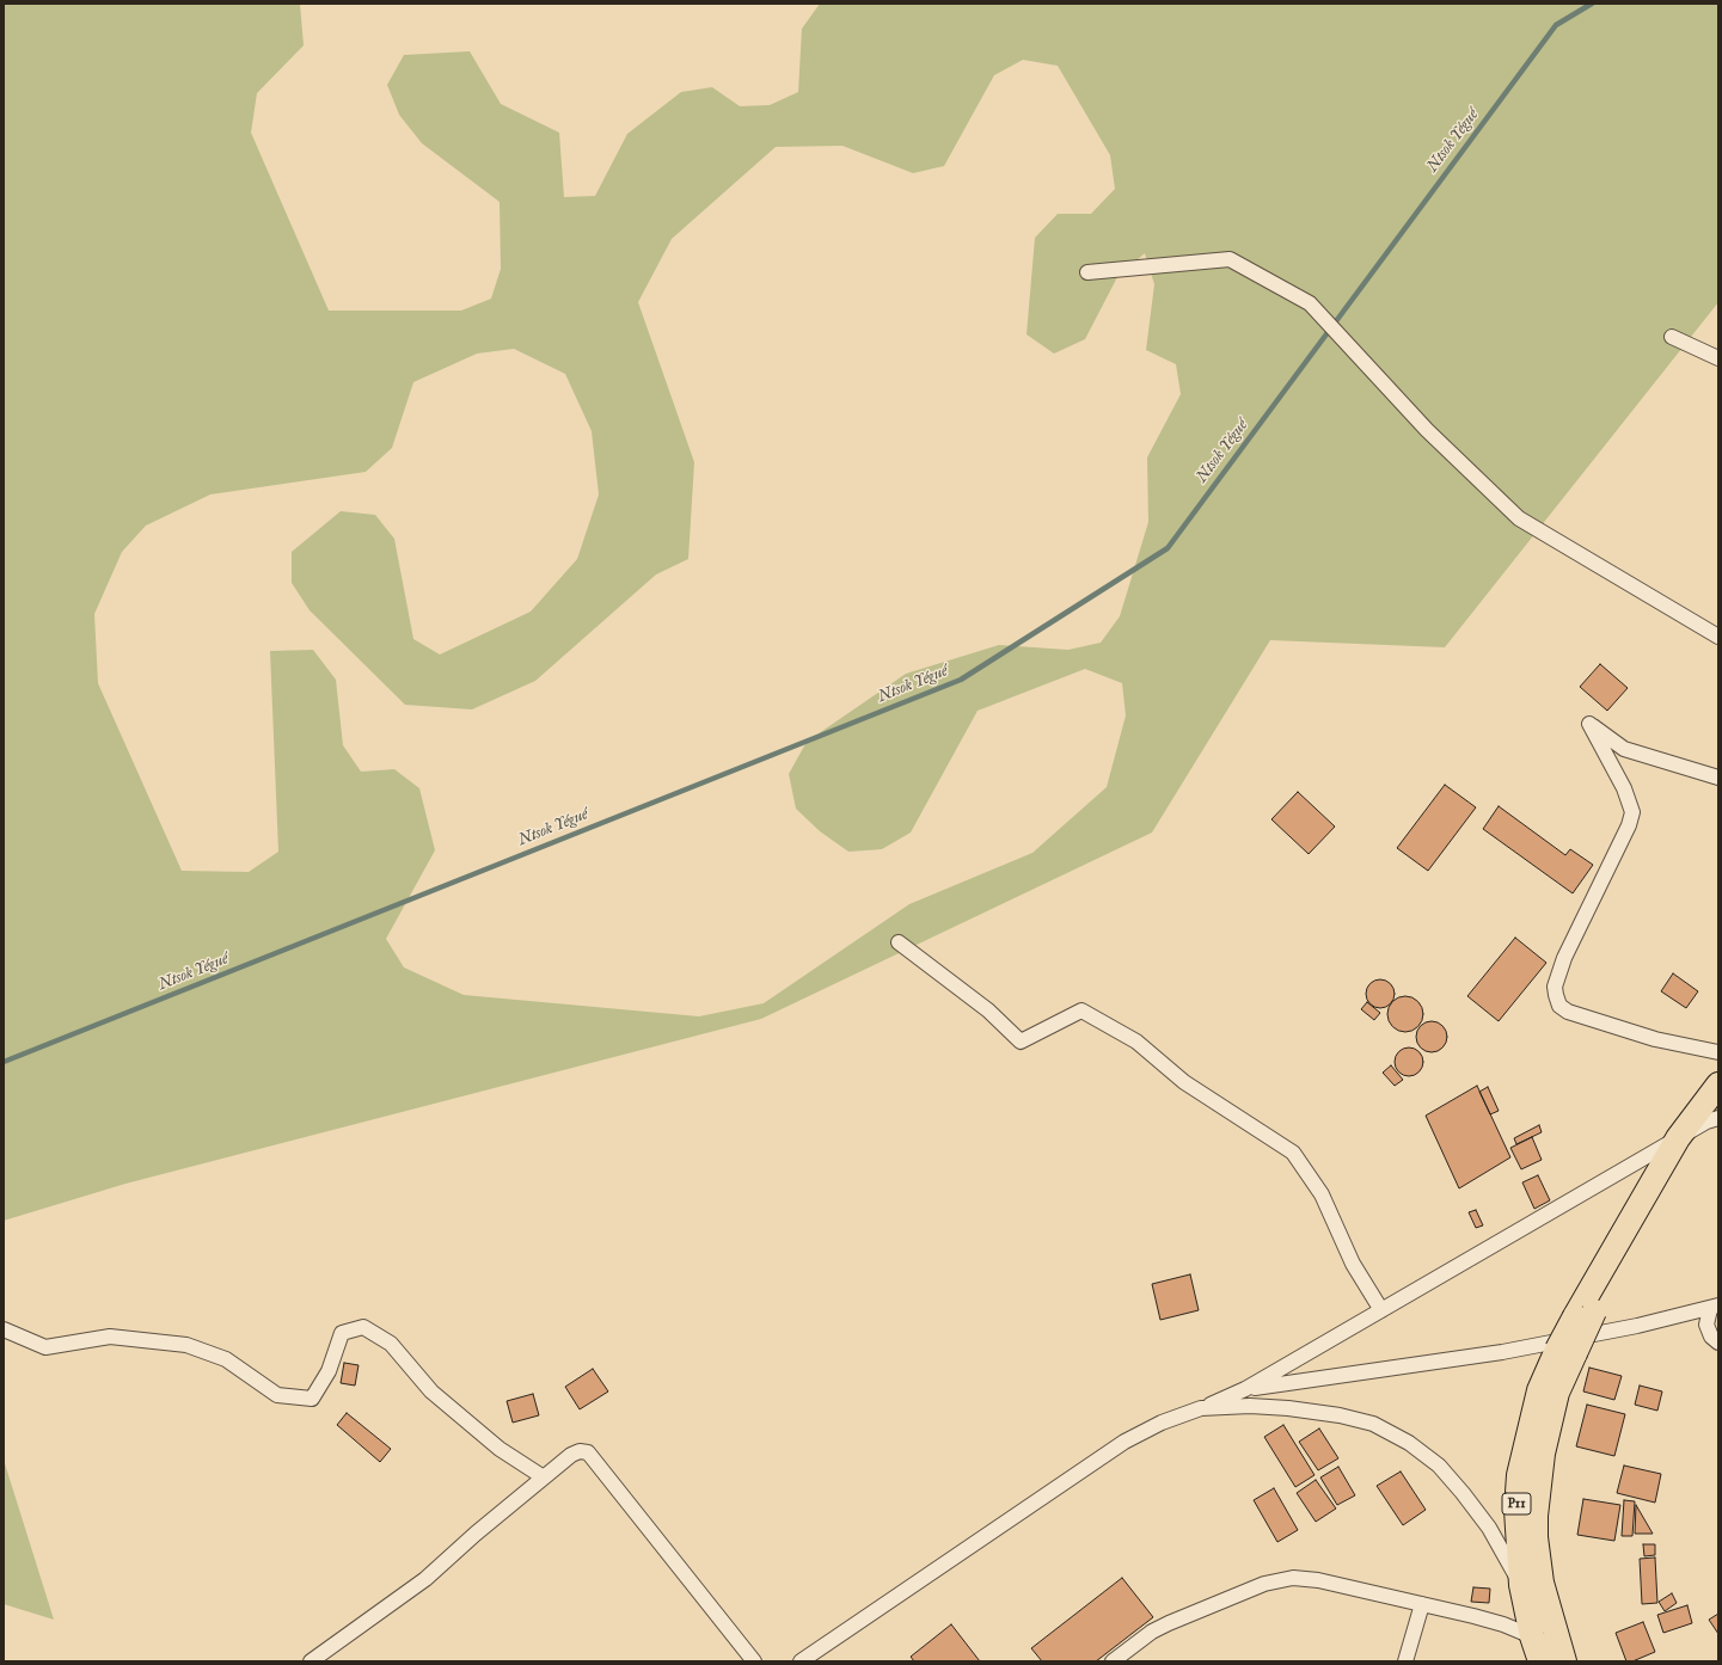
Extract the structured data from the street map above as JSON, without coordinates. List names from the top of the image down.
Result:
{
  "streets": {
    "main road": ["P11"]
  },
  "water": ["Ntsok Yégué"]
}
